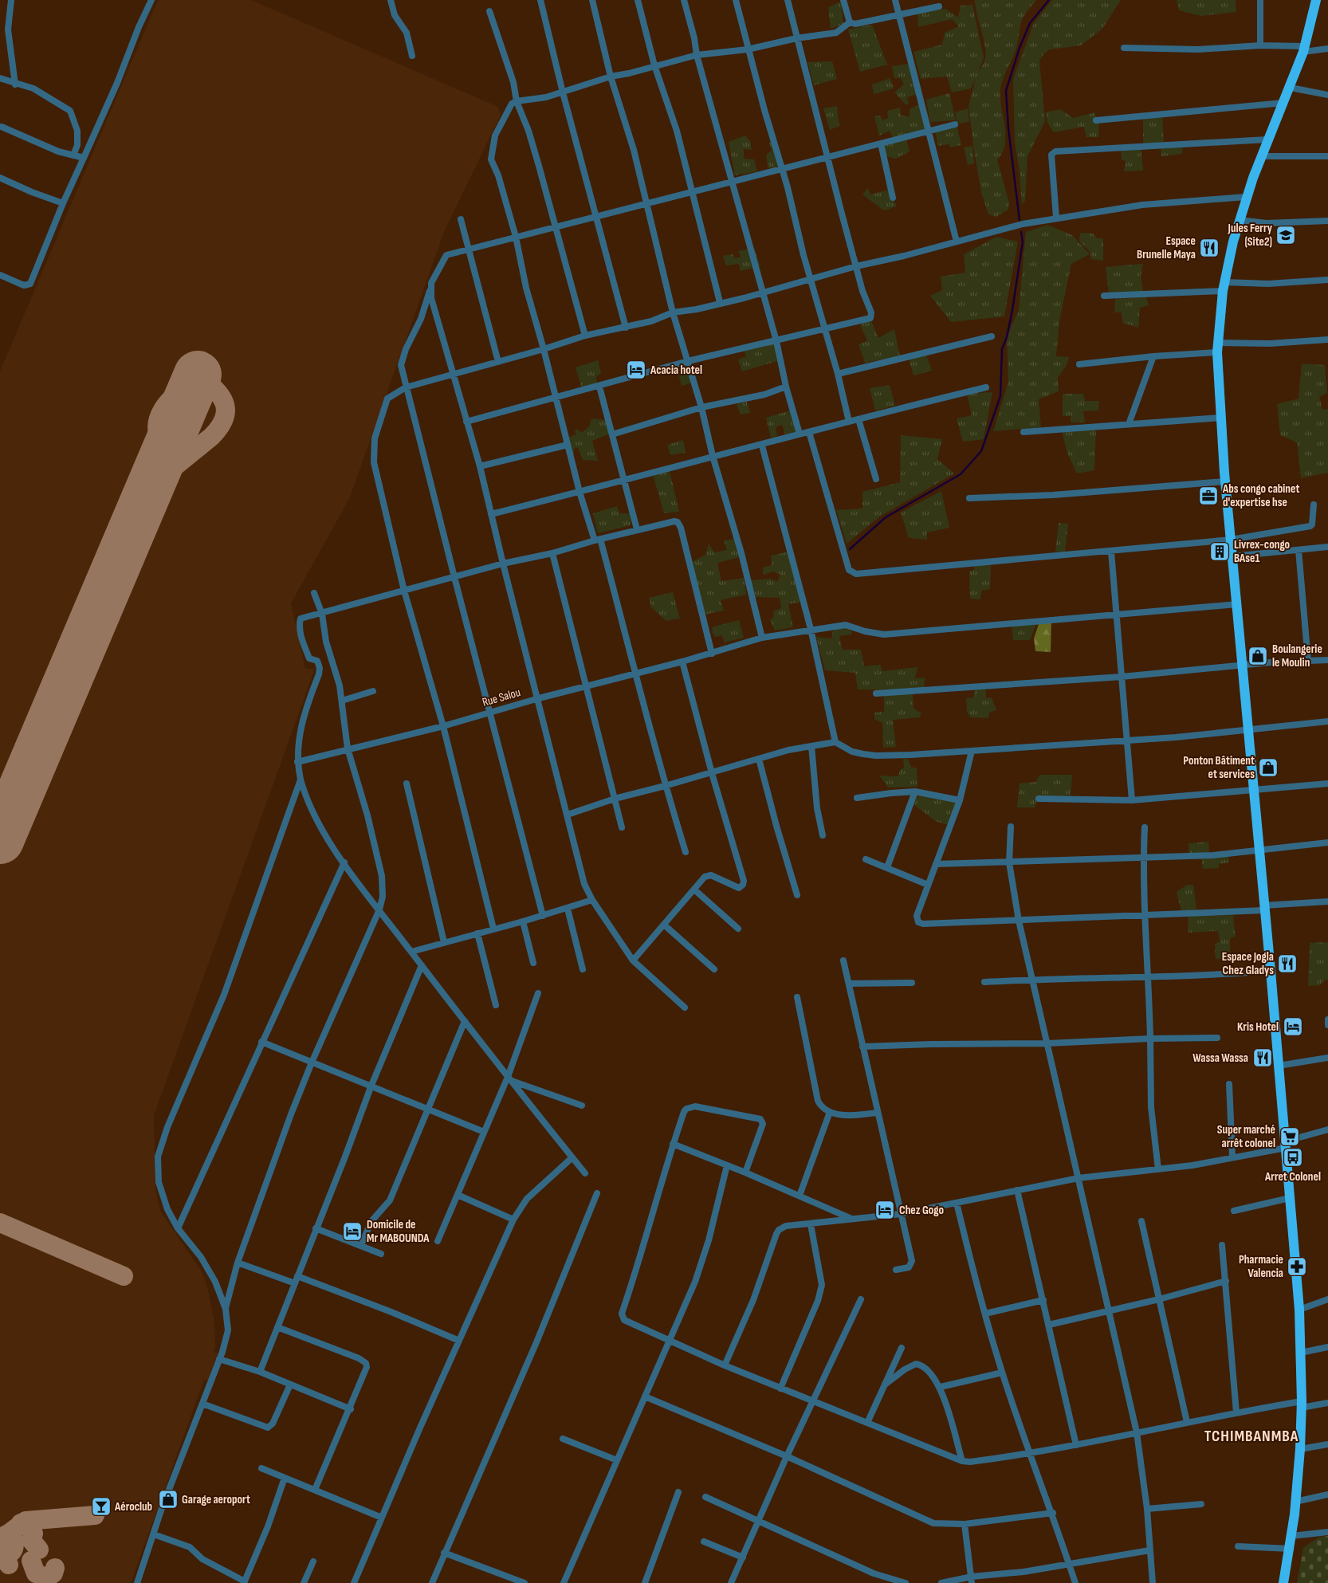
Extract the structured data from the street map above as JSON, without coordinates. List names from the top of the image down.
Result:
{
  "streets": {
    "street": ["Rue Salou"]
  },
  "districts": ["TCHIMBANMBA"],
  "places": {
    "school or university": ["Jules Ferry (Site2)"],
    "restaurant": ["Espace Brunelle Maya", "Espace Jogla Chez Gladys", "Wassa Wassa"],
    "hotel": [
      "Acacia hotel",
      "Kris Hotel",
      "Chez Gogo",
      "Domicile de Mr MABOUNDA"
    ],
    "office": ["Abs congo cabinet d'expertise hse"],
    "building": ["Livrex-congo BAse1"],
    "shop": ["Boulangerie le Moulin", "Ponton Bâtiment et services", "Garage aeroport"],
    "supermarket": ["Super marché arrêt colonel"],
    "bus stop": ["Arret Colonel"],
    "pharmacy": ["Pharmacie Valencia"],
    "bar": ["Aéroclub"]
  }
}
